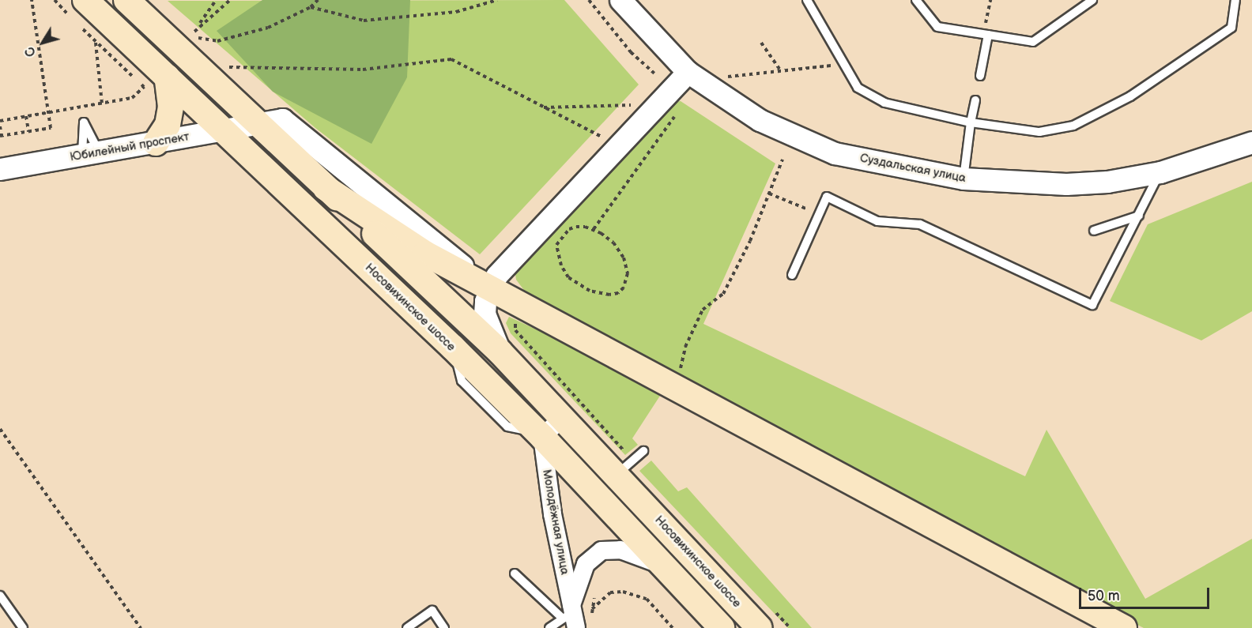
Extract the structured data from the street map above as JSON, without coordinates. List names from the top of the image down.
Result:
{
  "streets": {
    "main road": ["Носовихинское шоссе"],
    "street": ["Юбилейный проспект", "Суздальская улица", "Молодёжная улица"]
  },
  "crossings": [
    ["Юбилейный проспект", "Носовихинское шоссе"],
    ["Носовихинское шоссе", "Молодёжная улица"]
  ],
  "scale_bar": "50 m",
  "north": "bottom left"
}
